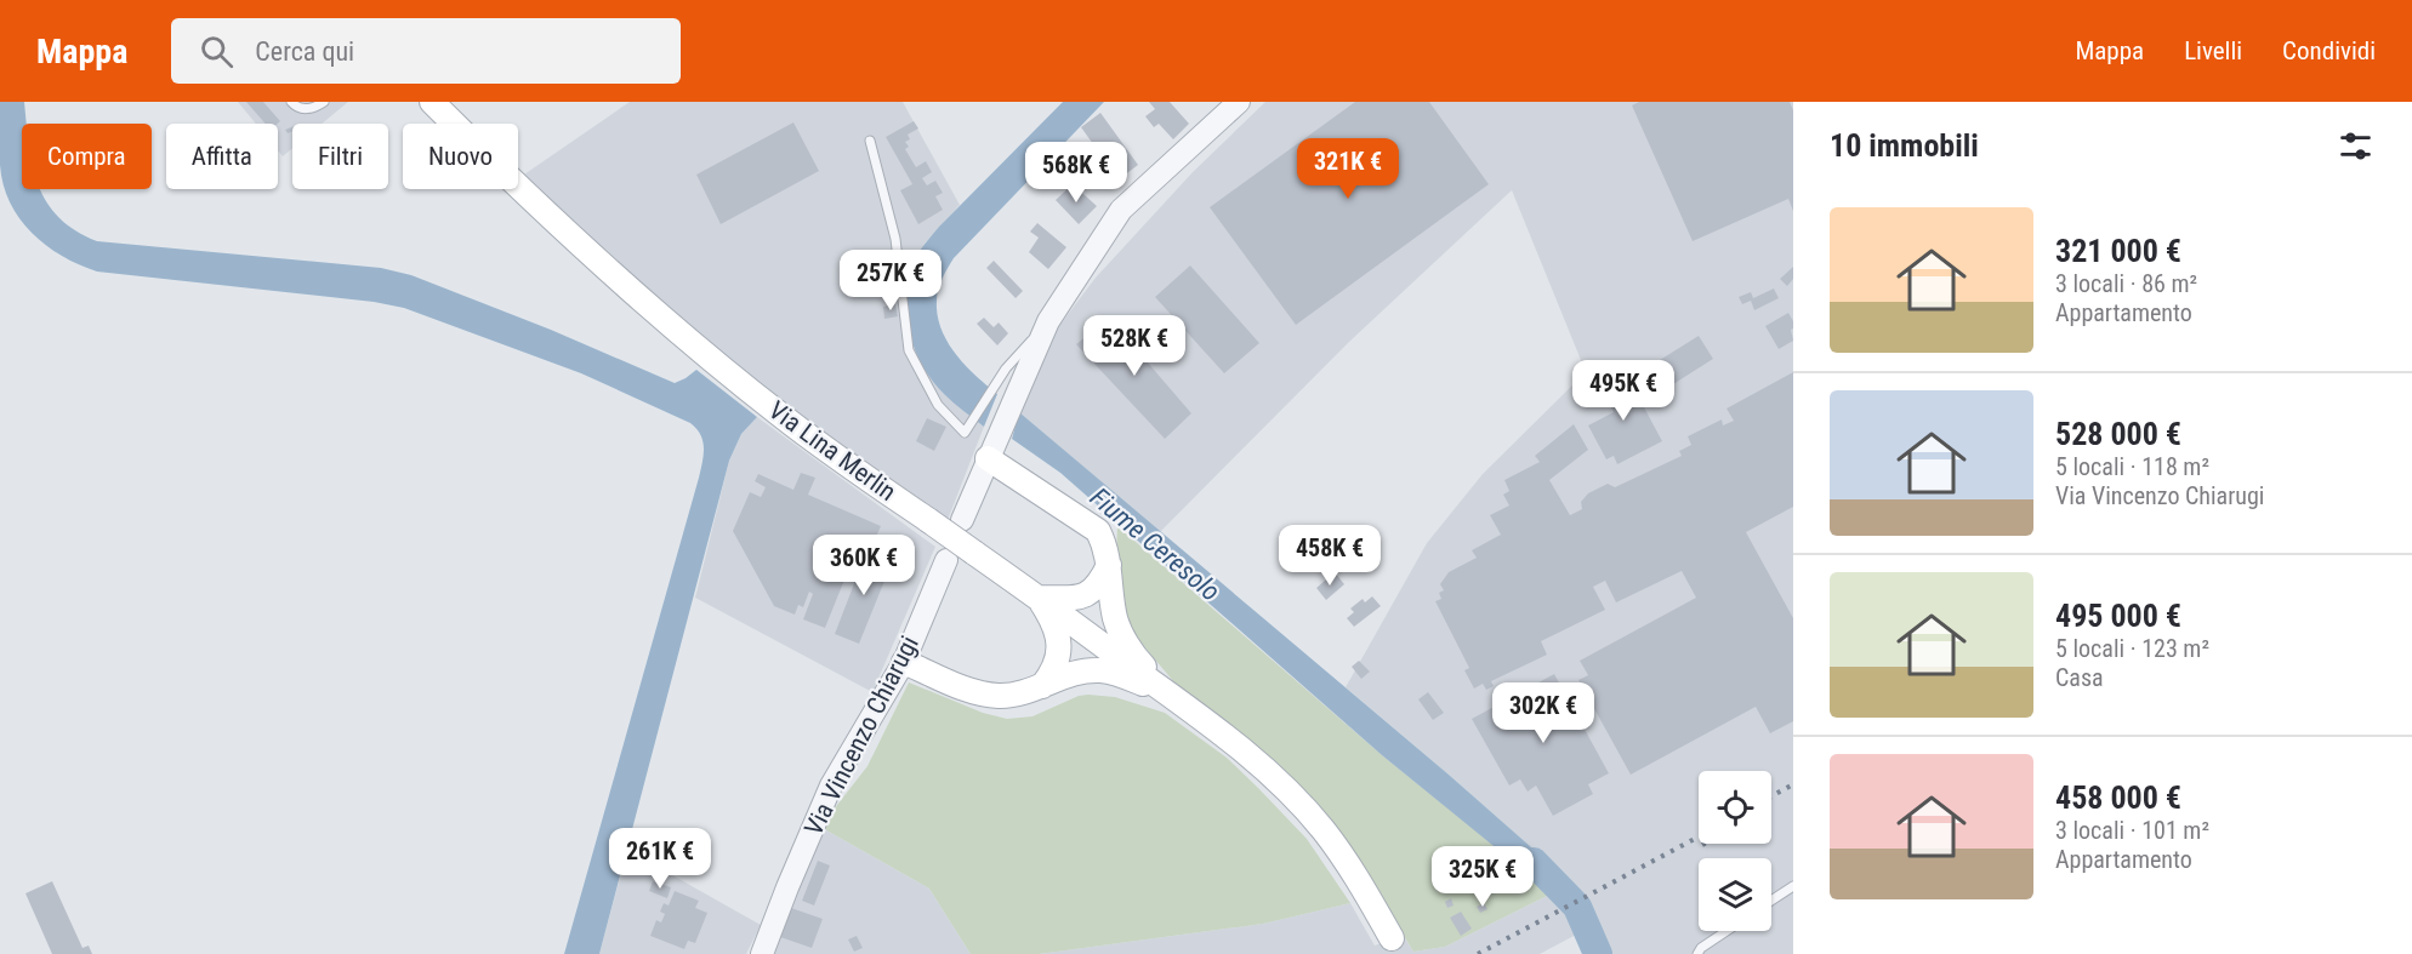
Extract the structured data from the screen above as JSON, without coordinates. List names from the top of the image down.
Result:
{
  "streets": {
    "main road": ["Via Lina Merlin"],
    "street": ["Via Vincenzo Chiarugi"]
  },
  "water": ["Fiume Ceresolo"],
  "page": {
    "header": "Mappa",
    "search": "Cerca qui",
    "nav": ["Mappa", "Livelli", "Condividi"],
    "heading": "10 immobili",
    "chip": [
      "Compra",
      "Affitta",
      "Filtri",
      "Nuovo"
    ],
    "price": [
      "321K €",
      "568K €",
      "257K €",
      "528K €",
      "495K €",
      "458K €",
      "360K €",
      "302K €",
      "261K €",
      "325K €"
    ],
    "list": [
      {
        "name": "321 000 €",
        "note": "3 locali · 86 m² · Appartamento"
      },
      {
        "name": "528 000 €",
        "note": "5 locali · 118 m² · Via Vincenzo Chiarugi"
      },
      {
        "name": "495 000 €",
        "note": "5 locali · 123 m² · Casa"
      },
      {
        "name": "458 000 €",
        "note": "3 locali · 101 m² · Appartamento"
      }
    ]
  }
}
